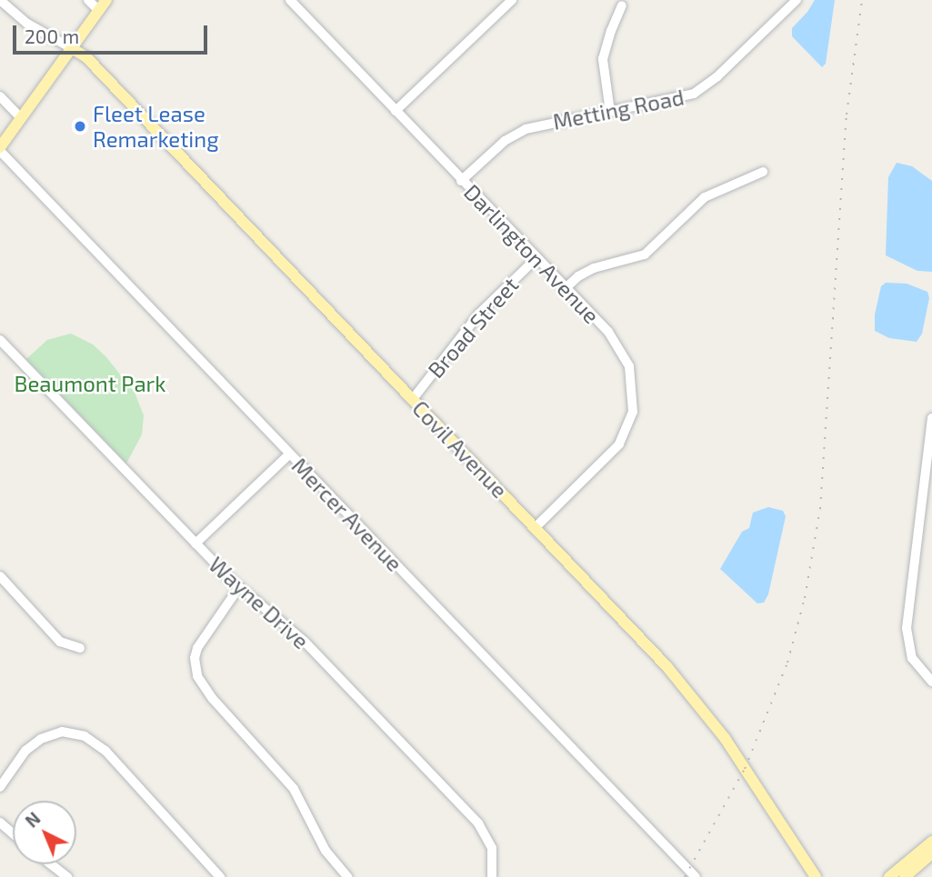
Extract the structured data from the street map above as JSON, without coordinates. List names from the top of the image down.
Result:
{
  "streets": {
    "main road": ["Covil Avenue"],
    "street": [
      "Metting Road",
      "Darlington Avenue",
      "Broad Street",
      "Mercer Avenue",
      "Wayne Drive"
    ]
  },
  "crossings": [
    ["Metting Road", "Darlington Avenue"],
    ["Darlington Avenue", "Broad Street"],
    ["Darlington Avenue", "Covil Avenue"],
    ["Broad Street", "Covil Avenue"]
  ],
  "parks": ["Beaumont Park"],
  "places": ["Fleet Lease Remarketing"],
  "scale_bar": "200 m",
  "north": "top left"
}
